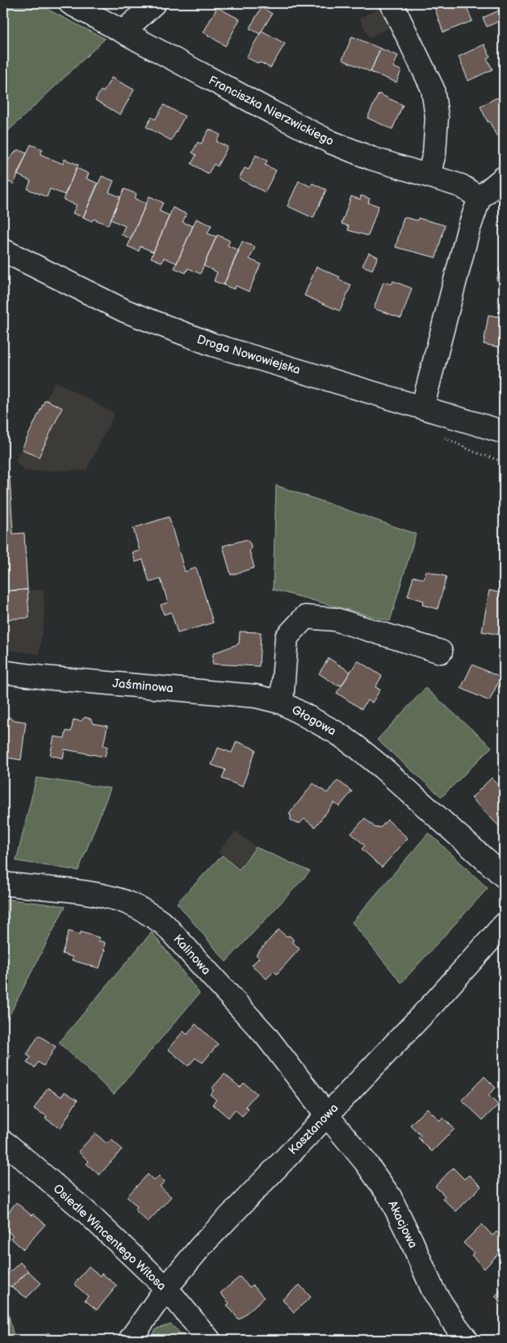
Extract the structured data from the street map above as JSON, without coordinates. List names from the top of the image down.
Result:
{
  "streets": {
    "street": [
      "Franciszka Nierzwickiego",
      "Droga Nowowiejska",
      "Jaśminowa",
      "Głogowa",
      "Kalinowa",
      "Kasztanowa",
      "Akacjowa",
      "Osiedle Wincentego Witosa"
    ]
  },
  "crossings": [
    ["Jaśminowa", "Głogowa"],
    ["Kalinowa", "Kasztanowa"],
    ["Kalinowa", "Akacjowa"],
    ["Kasztanowa", "Akacjowa"],
    ["Kasztanowa", "Osiedle Wincentego Witosa"]
  ]
}
